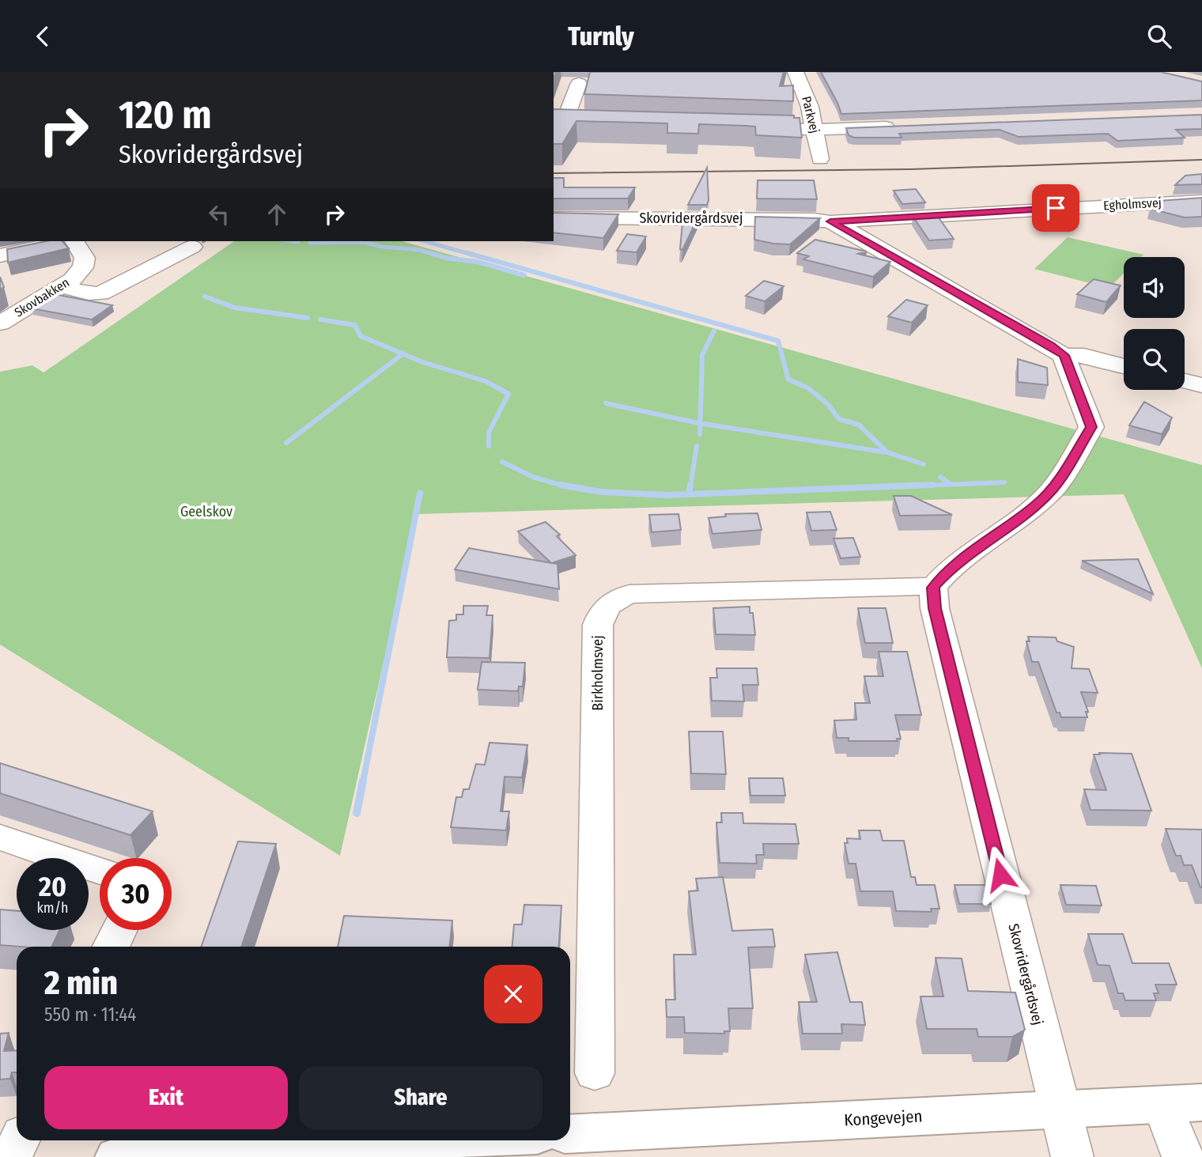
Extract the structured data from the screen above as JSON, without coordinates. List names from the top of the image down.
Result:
{
  "streets": {
    "main road": ["Kongevejen"],
    "street": [
      "Parkvej",
      "Egholmsvej",
      "Skovridergårdsvej",
      "Skovbakken",
      "Birkholmsvej"
    ]
  },
  "crossings": [
    ["Egholmsvej", "Skovridergårdsvej"],
    ["Skovridergårdsvej", "Birkholmsvej"],
    ["Skovridergårdsvej", "Kongevejen"]
  ],
  "parks": ["Geelskov"],
  "page": {
    "header": "Turnly",
    "turn": ["120 m", "Skovridergårdsvej"],
    "speed": "20 km/h",
    "limit": "30",
    "heading": ["2 min", "550 m · 11:44"],
    "buttons": ["Exit", "Share"]
  }
}
